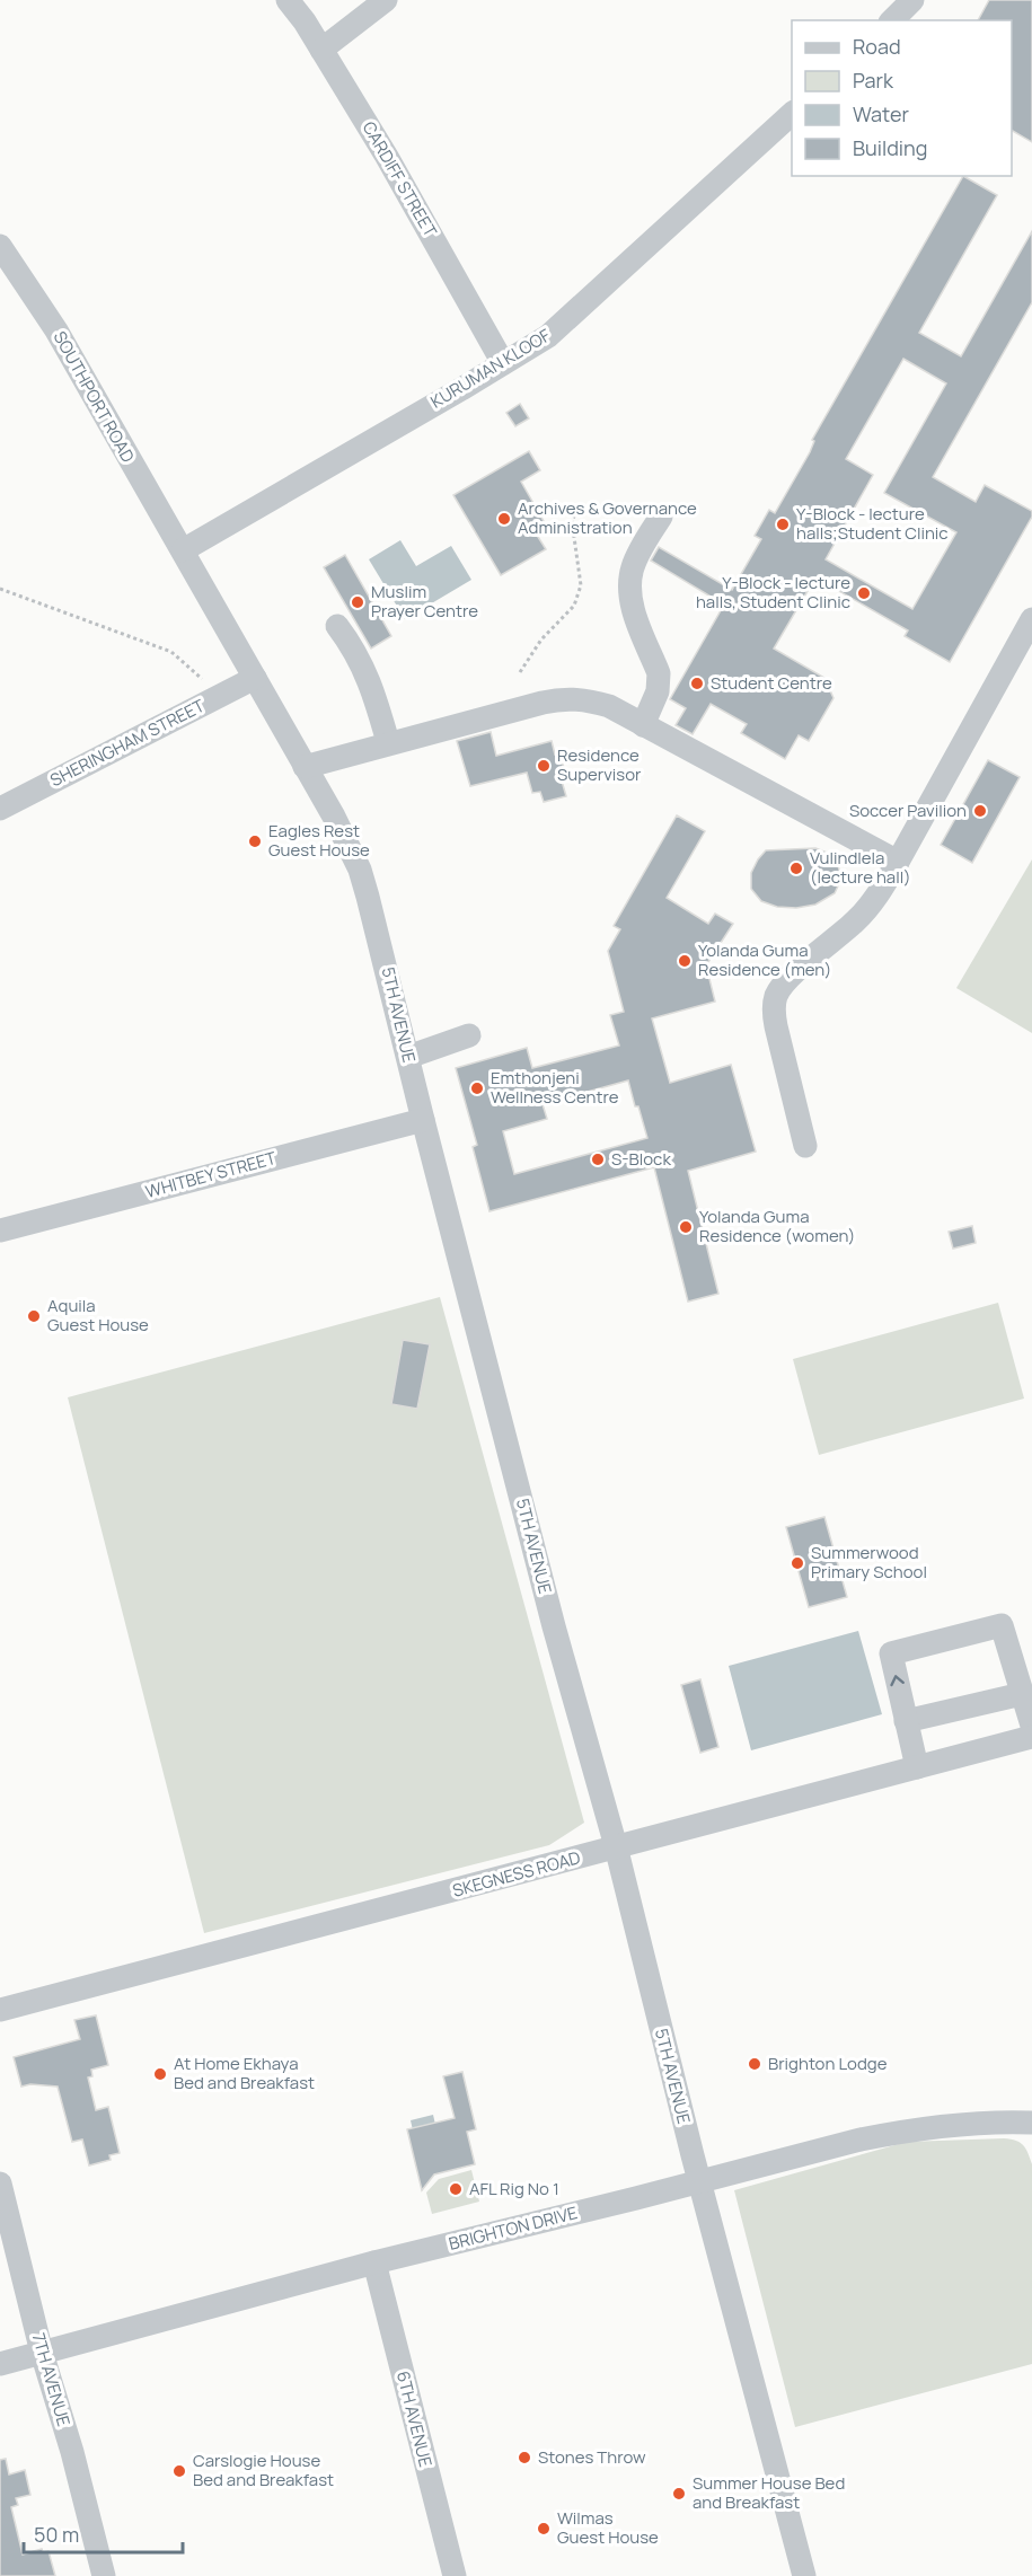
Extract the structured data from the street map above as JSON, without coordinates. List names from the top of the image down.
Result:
{
  "streets": {
    "street": [
      "CARDIFF STREET",
      "KURUMAN KLOOF",
      "SOUTHPORT ROAD",
      "SHERINGHAM STREET",
      "5TH AVENUE",
      "WHITBEY STREET",
      "SKEGNESS ROAD",
      "BRIGHTON DRIVE",
      "7TH AVENUE",
      "6TH AVENUE"
    ]
  },
  "crossings": [
    ["CARDIFF STREET", "KURUMAN KLOOF"],
    ["KURUMAN KLOOF", "SOUTHPORT ROAD"],
    ["KURUMAN KLOOF", "5TH AVENUE"],
    ["SOUTHPORT ROAD", "5TH AVENUE"],
    ["SHERINGHAM STREET", "5TH AVENUE"],
    ["5TH AVENUE", "WHITBEY STREET"],
    ["5TH AVENUE", "SKEGNESS ROAD"],
    ["5TH AVENUE", "BRIGHTON DRIVE"],
    ["BRIGHTON DRIVE", "7TH AVENUE"],
    ["BRIGHTON DRIVE", "6TH AVENUE"]
  ],
  "places": [
    "Archives & Governance Administration",
    "Y-Block - lecture halls;Student Clinic",
    "Y-Block - lecture halls, Student Clinic",
    "Muslim Prayer Centre",
    "Student Centre",
    "Residence Supervisor",
    "Soccer Pavilion",
    "Eagles Rest Guest House",
    "Vulindlela (lecture hall)",
    "Yolanda Guma Residence (men)",
    "Emthonjeni Wellness Centre",
    "S-Block",
    "Yolanda Guma Residence (women)",
    "Aquila Guest House",
    "Summerwood Primary School",
    "Brighton Lodge",
    "At Home Ekhaya Bed and Breakfast",
    "AFL Rig No 1",
    "Stones Throw",
    "Carslogie House Bed and Breakfast",
    "Summer House Bed and Breakfast",
    "Wilmas Guest House"
  ],
  "legend": [
    "Road",
    "Park",
    "Water",
    "Building"
  ],
  "scale_bar": "50 m"
}
